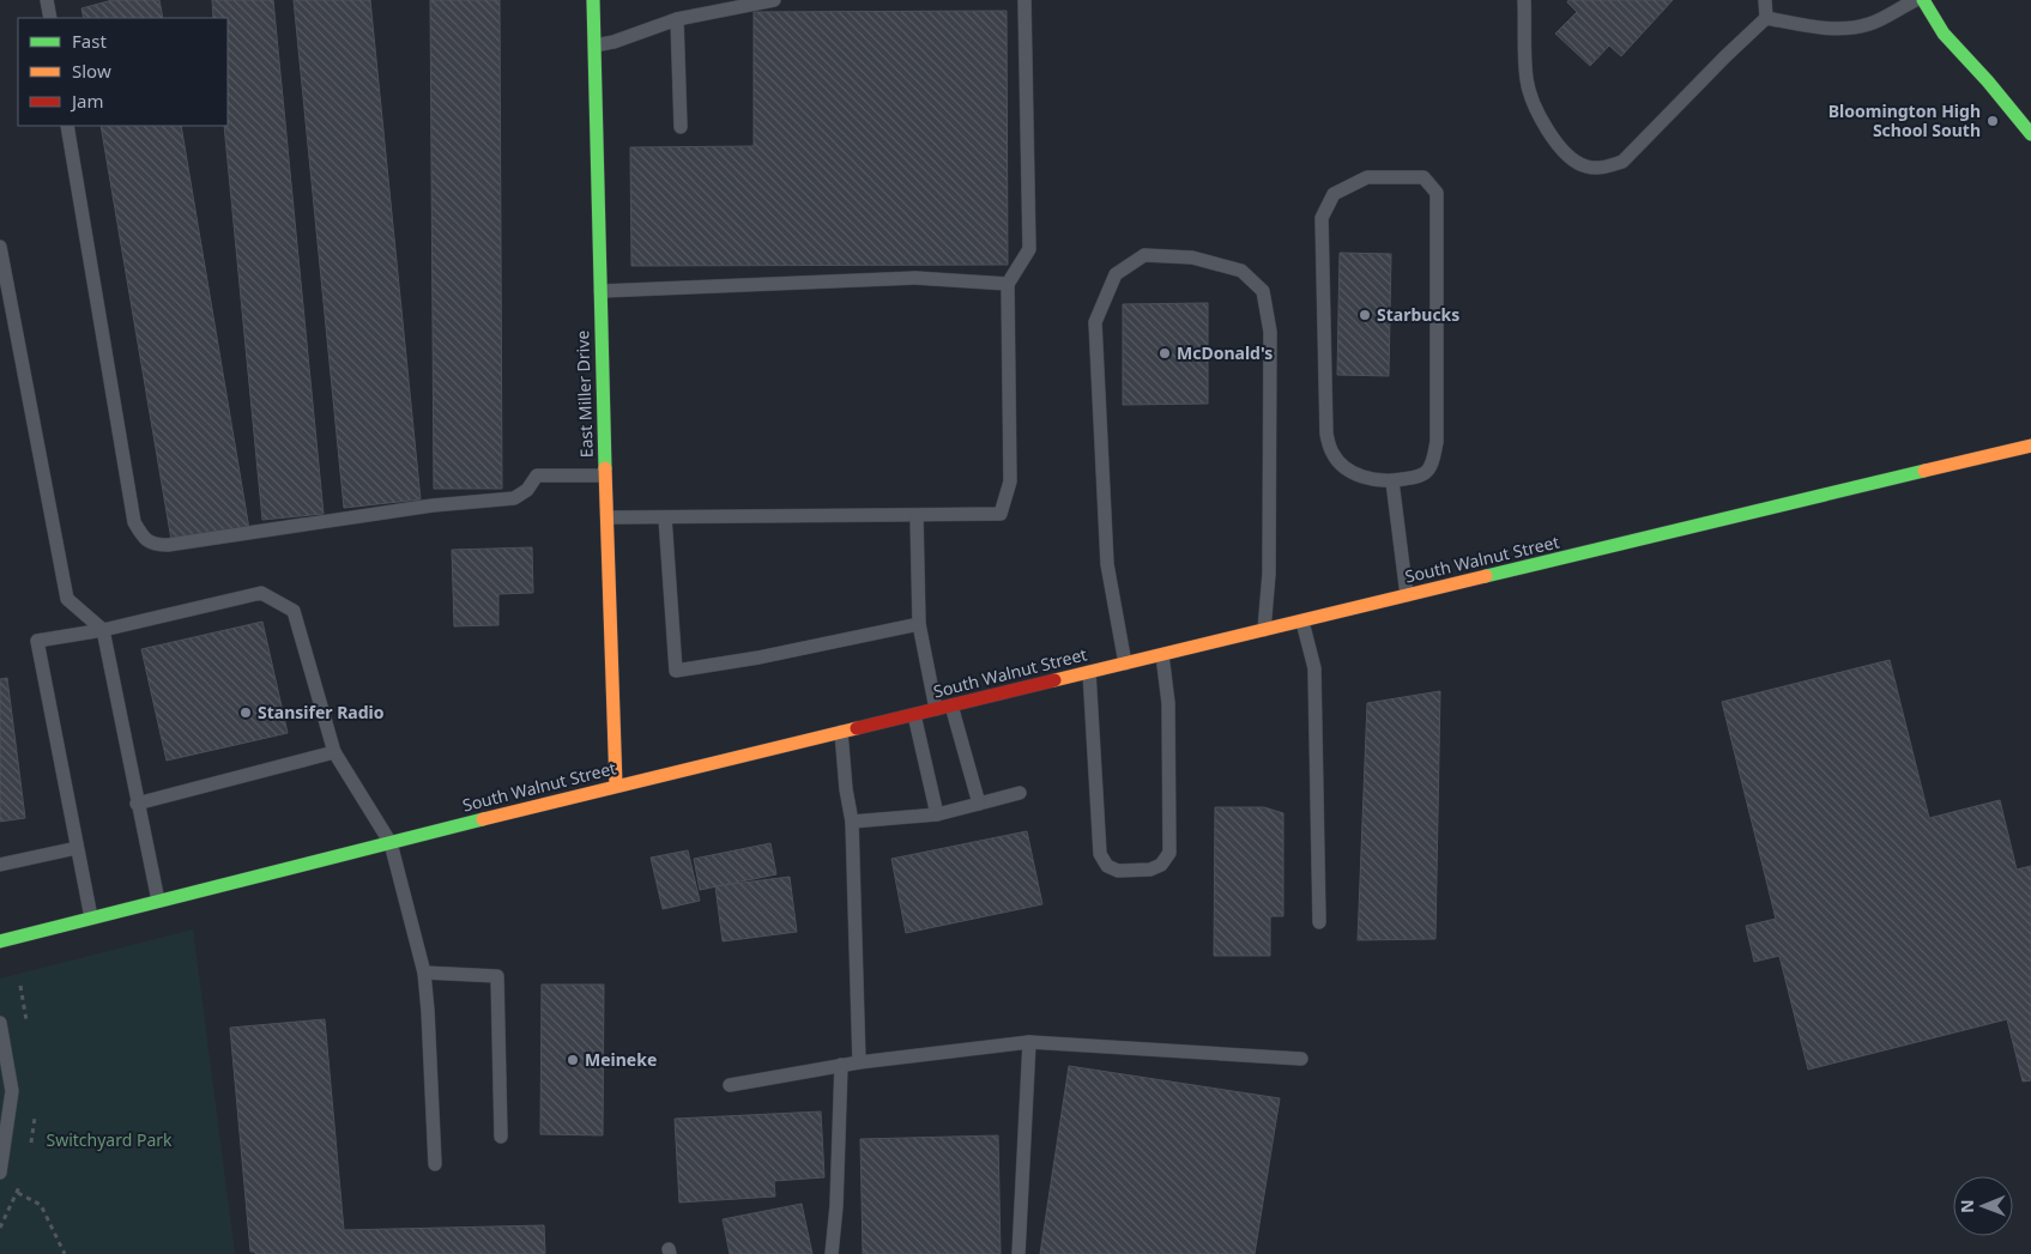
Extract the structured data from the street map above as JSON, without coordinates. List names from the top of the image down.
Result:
{
  "streets": {
    "main road": ["East Miller Drive", "South Walnut Street"]
  },
  "crossings": [
    ["East Miller Drive", "South Walnut Street"]
  ],
  "parks": ["Switchyard Park"],
  "places": [
    "Bloomington High School South",
    "Starbucks",
    "McDonald's",
    "Stansifer Radio",
    "Meineke"
  ],
  "legend": ["Fast", "Slow", "Jam"],
  "north": "left"
}
